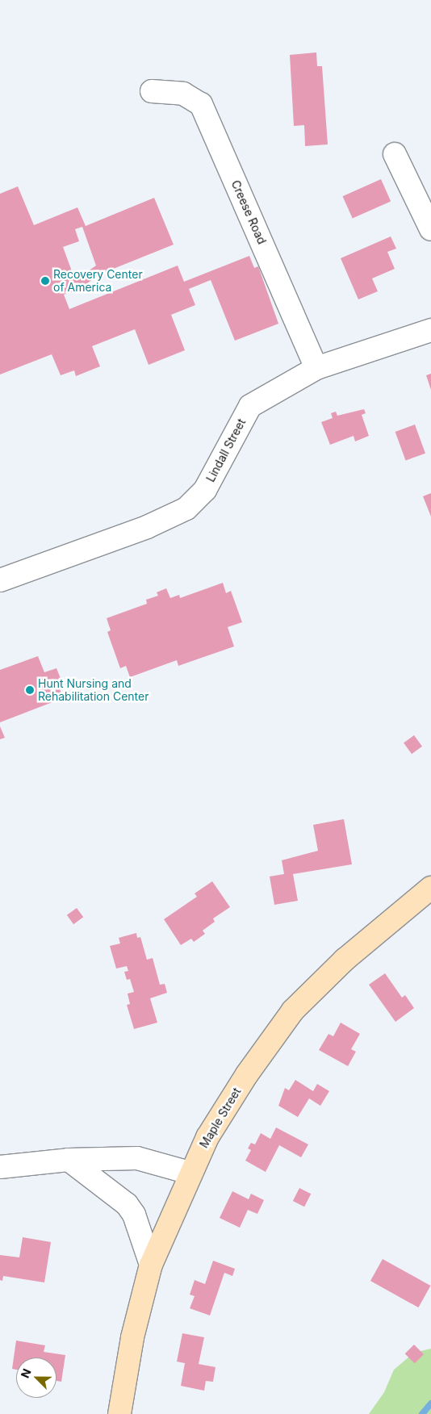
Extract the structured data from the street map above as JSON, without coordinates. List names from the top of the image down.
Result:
{
  "streets": {
    "main road": ["Maple Street"],
    "street": ["Creese Road", "Lindall Street"]
  },
  "crossings": [
    ["Creese Road", "Lindall Street"]
  ],
  "places": ["Recovery Center of America", "Hunt Nursing and Rehabilitation Center"],
  "north": "top left"
}
